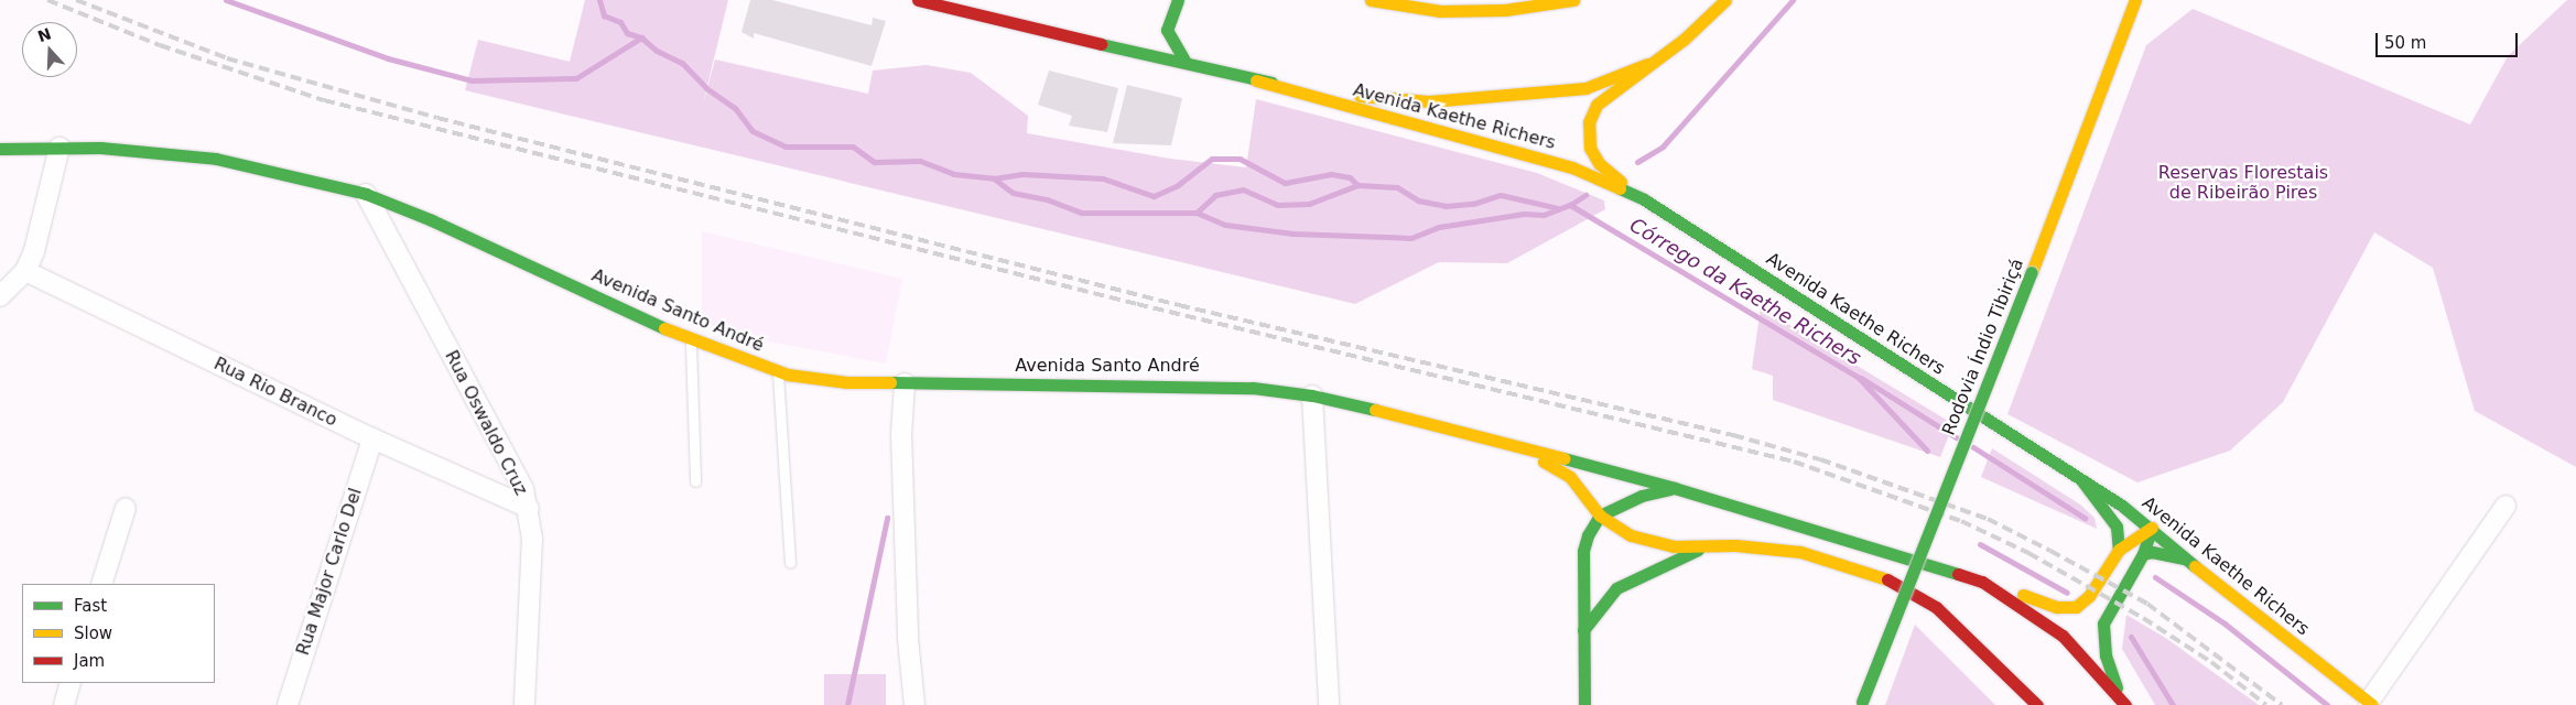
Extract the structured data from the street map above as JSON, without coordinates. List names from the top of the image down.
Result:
{
  "streets": {
    "main road": ["Avenida Kaethe Richers", "Avenida Santo André", "Rodovia Índio Tibiriçá"],
    "street": ["Rua Rio Branco", "Rua Oswaldo Cruz", "Rua Major Carlo Del"]
  },
  "crossings": [
    ["Avenida Santo André", "Rua Oswaldo Cruz"],
    ["Rua Rio Branco", "Rua Oswaldo Cruz"],
    ["Rua Rio Branco", "Rua Major Carlo Del"]
  ],
  "water": ["Córrego da Kaethe Richers"],
  "parks": ["Reservas Florestais de Ribeirão Pires"],
  "legend": ["Fast", "Slow", "Jam"],
  "scale_bar": "50 m",
  "north": "top"
}
